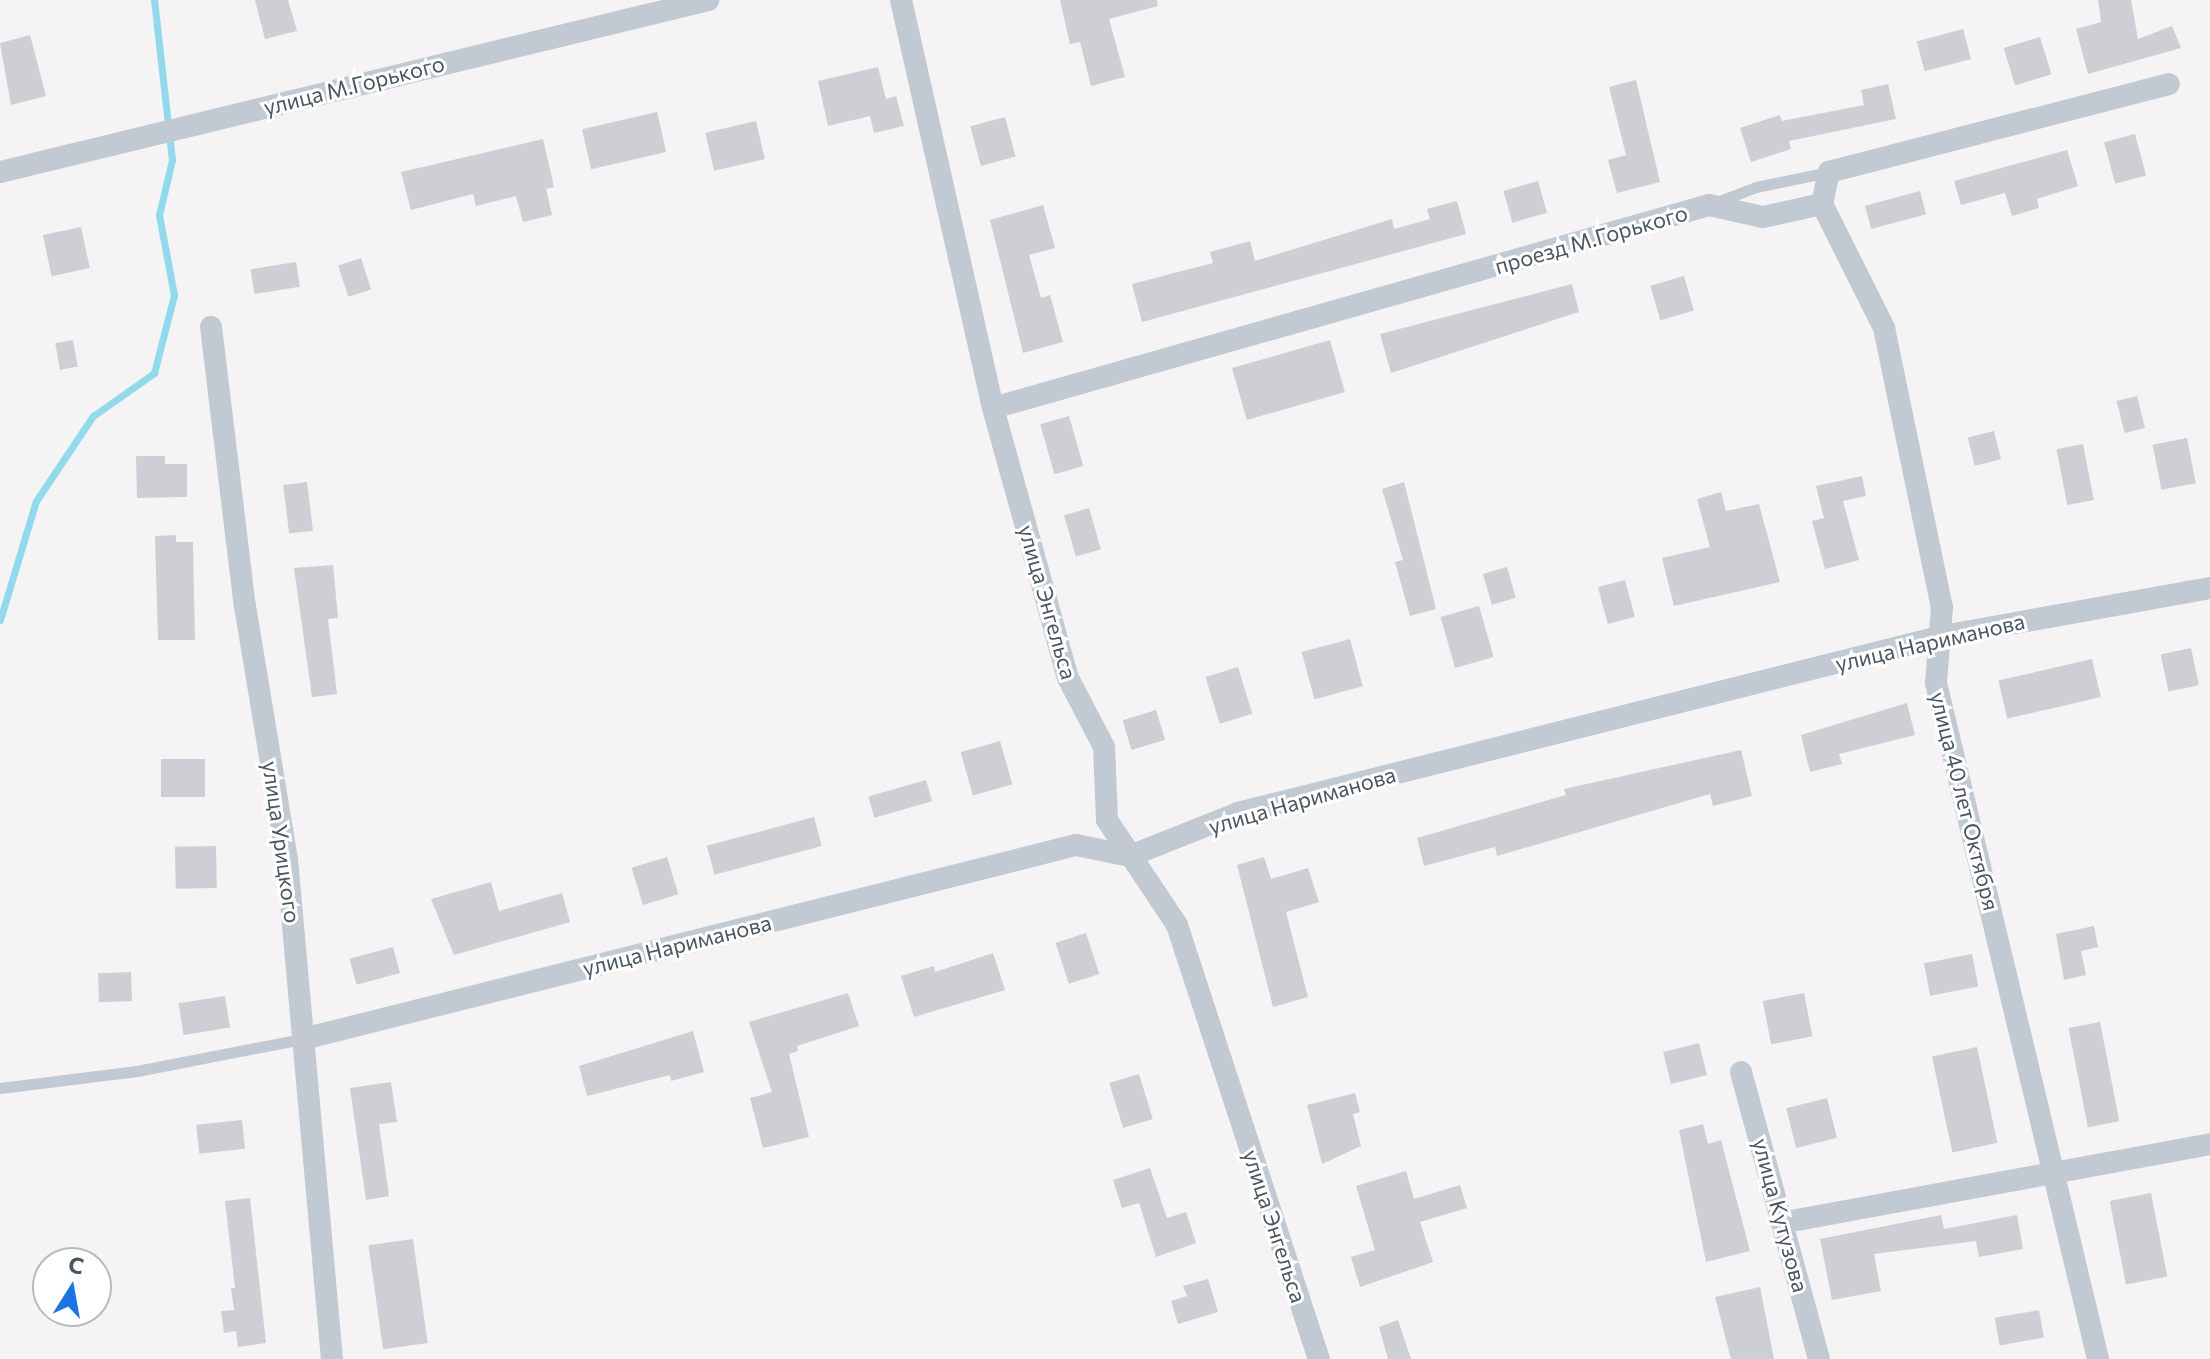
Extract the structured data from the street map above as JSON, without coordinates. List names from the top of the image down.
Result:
{
  "streets": {
    "street": [
      "улица М.Горького",
      "проезд М.Горького",
      "улица Энгельса",
      "улица Нариманова",
      "улица 40 лет Октября",
      "улица Урицкого",
      "улица Кутузова"
    ]
  },
  "crossings": [
    ["проезд М.Горького", "улица Энгельса"],
    ["проезд М.Горького", "улица 40 лет Октября"],
    ["улица Энгельса", "улица Нариманова"],
    ["улица Нариманова", "улица 40 лет Октября"],
    ["улица Нариманова", "улица Урицкого"]
  ],
  "north": "top"
}
